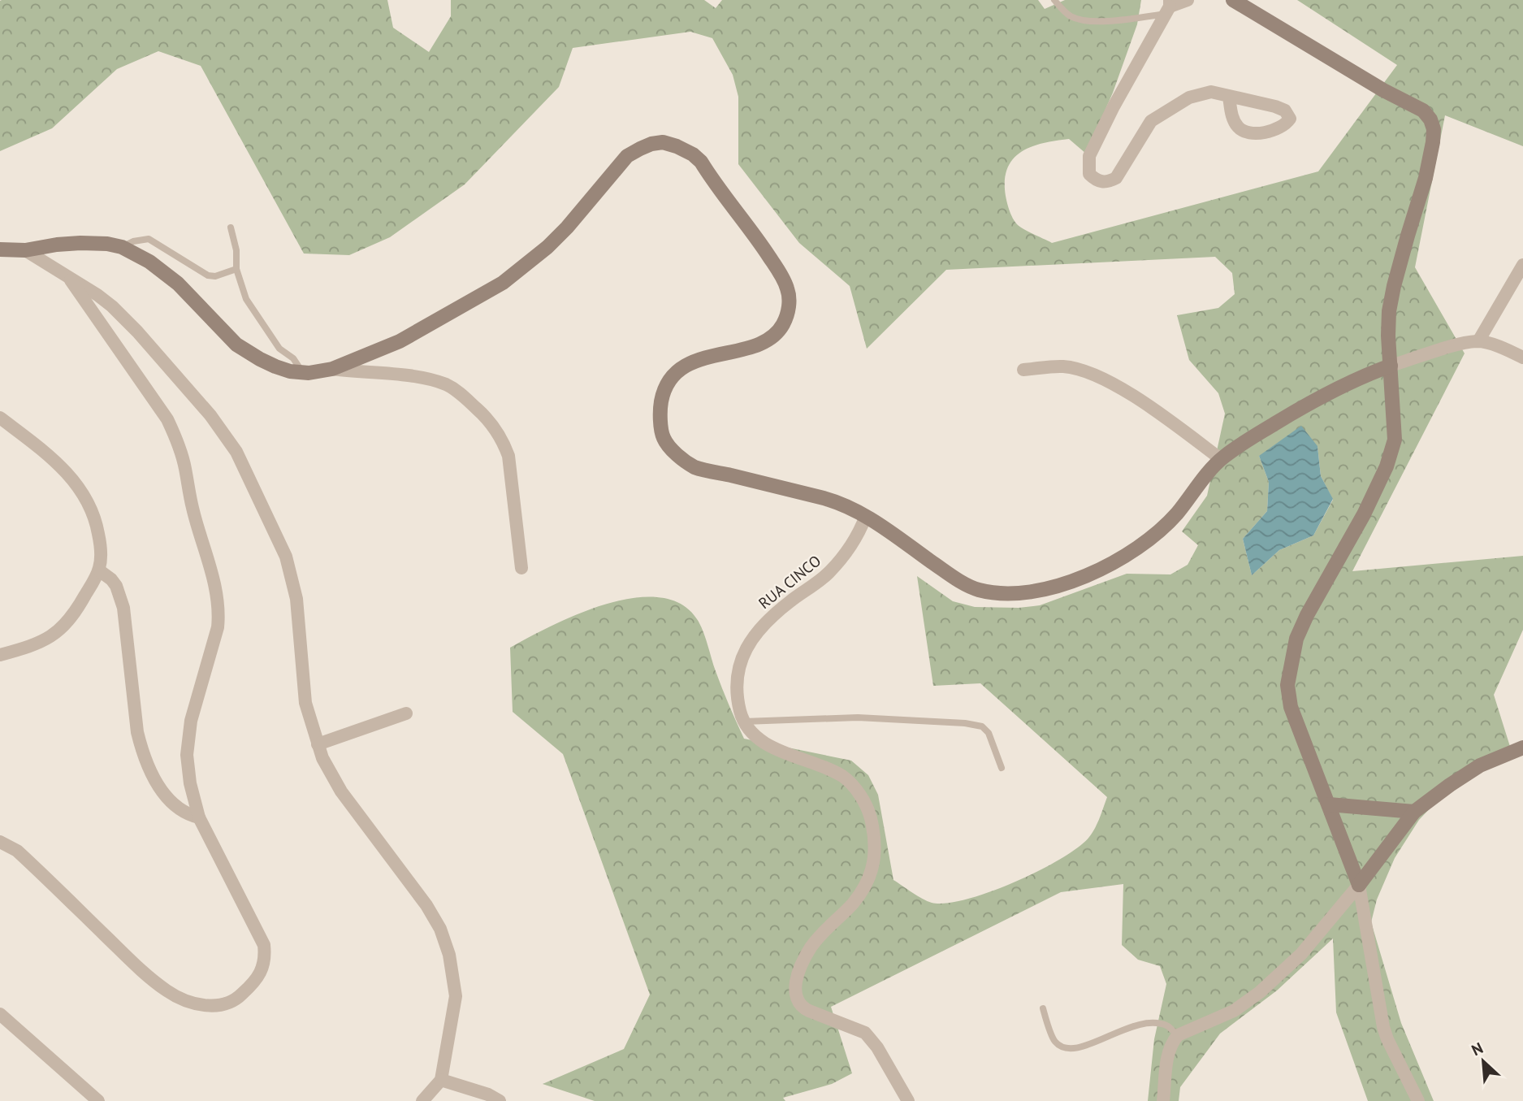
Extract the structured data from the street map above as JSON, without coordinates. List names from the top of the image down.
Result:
{
  "streets": {
    "street": ["RUA CINCO"]
  },
  "north": "top left"
}
